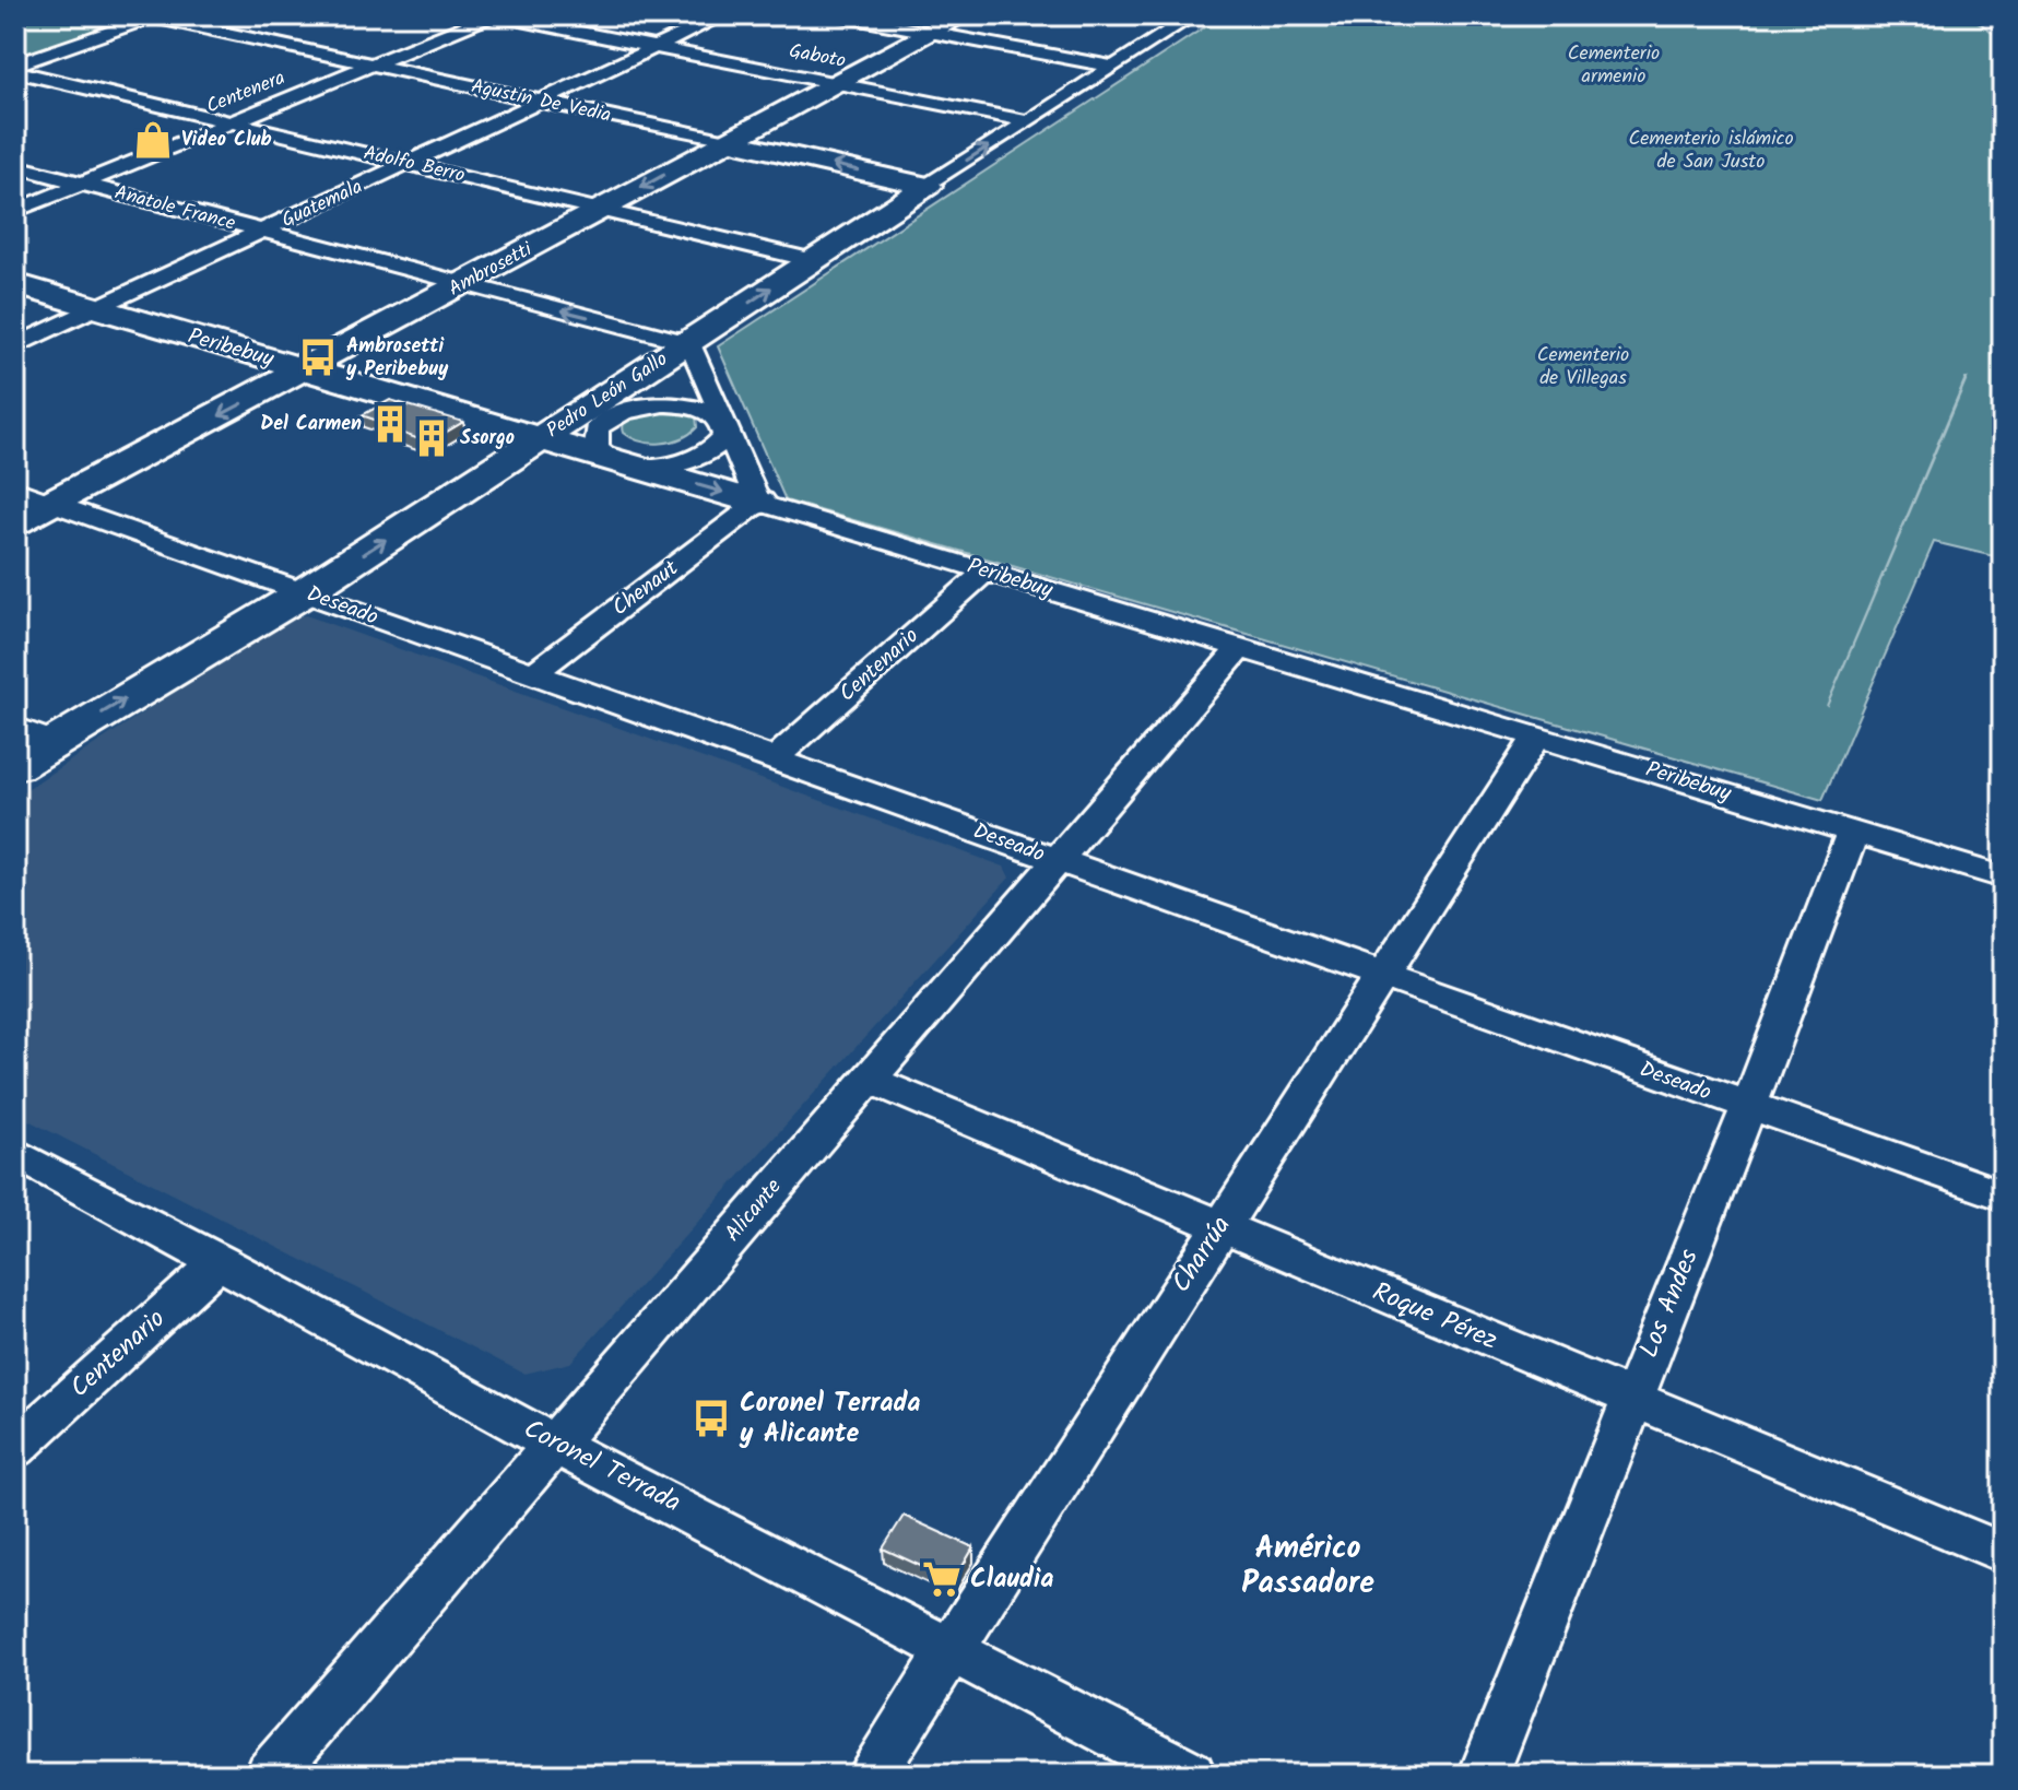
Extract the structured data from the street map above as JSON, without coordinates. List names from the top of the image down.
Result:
{
  "streets": {
    "street": [
      "Gaboto",
      "Centenera",
      "Agustín De Vedia",
      "Adolfo Berro",
      "Guatemala",
      "Anatole France",
      "Ambrosetti",
      "Peribebuy",
      "Pedro León Gallo",
      "Chenaut",
      "Deseado",
      "Centenario",
      "Alicante",
      "Charrúa",
      "Los Andes",
      "Roque Pérez",
      "Coronel Terrada"
    ]
  },
  "crossings": [
    ["Gaboto", "Centenera"],
    ["Gaboto", "Guatemala"],
    ["Gaboto", "Ambrosetti"],
    ["Gaboto", "Pedro León Gallo"],
    ["Centenera", "Agustín De Vedia"],
    ["Centenera", "Adolfo Berro"],
    ["Centenera", "Anatole France"],
    ["Agustín De Vedia", "Guatemala"],
    ["Agustín De Vedia", "Ambrosetti"],
    ["Agustín De Vedia", "Pedro León Gallo"],
    ["Adolfo Berro", "Guatemala"],
    ["Adolfo Berro", "Ambrosetti"],
    ["Adolfo Berro", "Pedro León Gallo"],
    ["Guatemala", "Anatole France"],
    ["Guatemala", "Peribebuy"],
    ["Anatole France", "Ambrosetti"],
    ["Anatole France", "Pedro León Gallo"],
    ["Ambrosetti", "Peribebuy"],
    ["Ambrosetti", "Deseado"],
    ["Peribebuy", "Pedro León Gallo"],
    ["Peribebuy", "Chenaut"],
    ["Peribebuy", "Centenario"],
    ["Peribebuy", "Alicante"],
    ["Peribebuy", "Charrúa"],
    ["Peribebuy", "Los Andes"],
    ["Pedro León Gallo", "Deseado"],
    ["Chenaut", "Deseado"],
    ["Deseado", "Centenario"],
    ["Deseado", "Alicante"],
    ["Deseado", "Charrúa"],
    ["Deseado", "Los Andes"],
    ["Centenario", "Coronel Terrada"],
    ["Alicante", "Roque Pérez"],
    ["Alicante", "Coronel Terrada"],
    ["Charrúa", "Roque Pérez"],
    ["Charrúa", "Coronel Terrada"],
    ["Los Andes", "Roque Pérez"]
  ],
  "one_way": ["Ambrosetti", "Pedro León Gallo"],
  "districts": ["Américo Passadore"],
  "parks": ["Cementerio armenio", "Cementerio islámico de San Justo", "Cementerio de Villegas"],
  "places": {
    "shop": ["Video Club"],
    "bus stop": ["Ambrosetti y Peribebuy", "Coronel Terrada y Alicante"],
    "building": ["Del Carmen", "Ssorgo"],
    "supermarket": ["Claudia"]
  }
}
